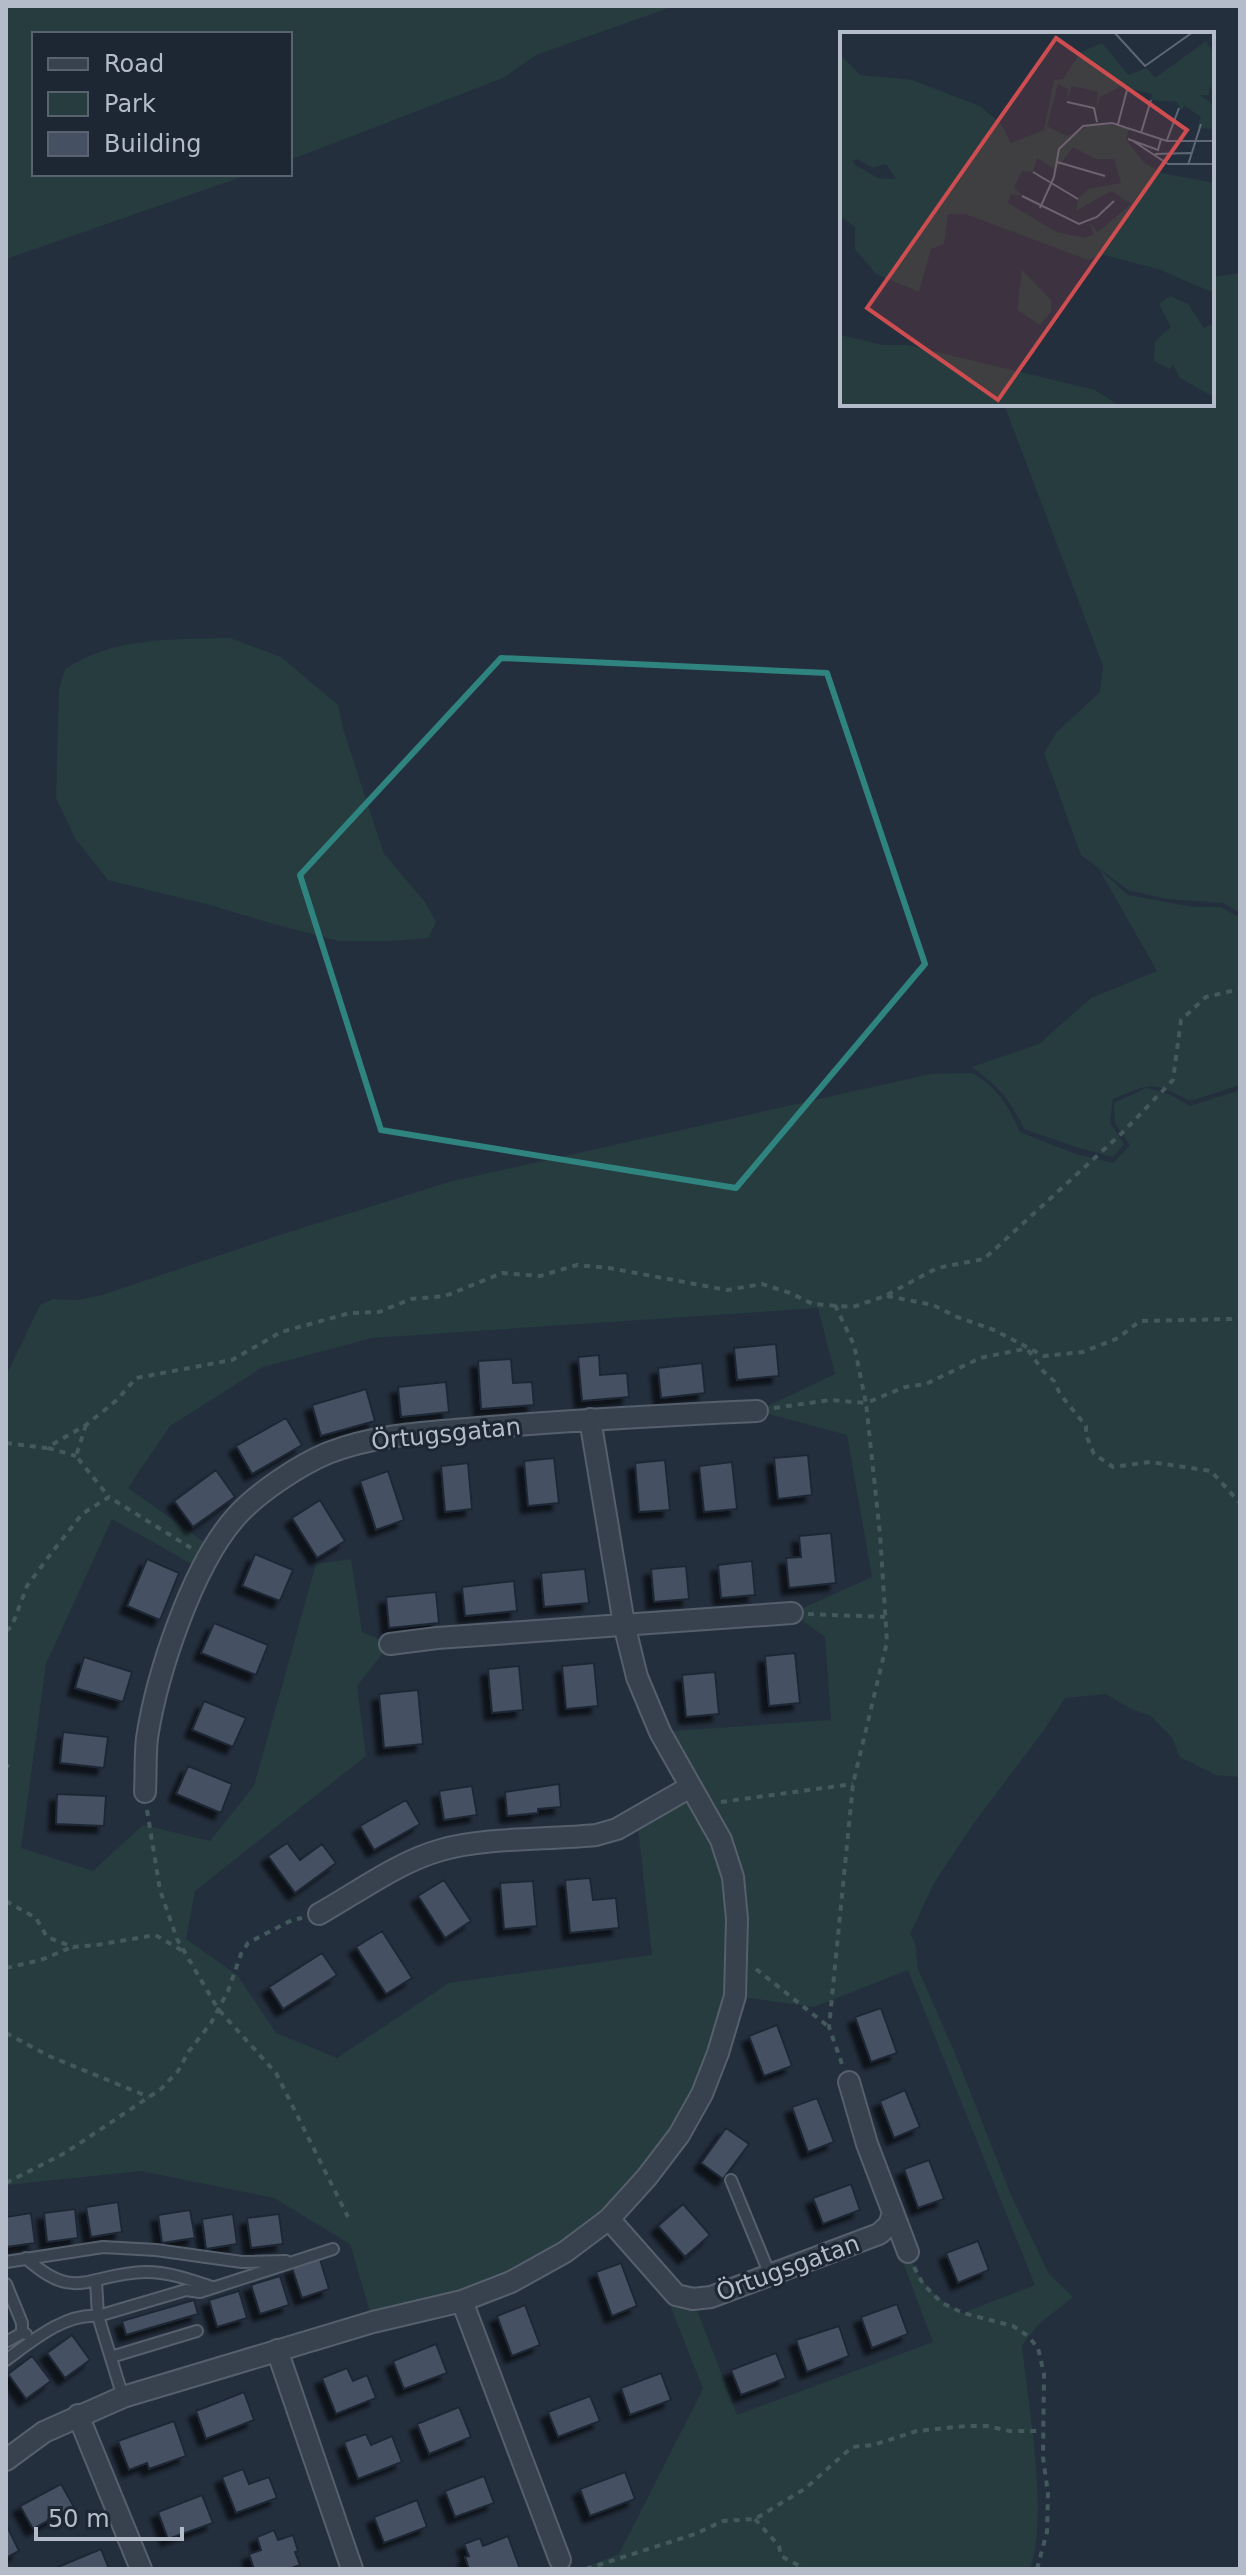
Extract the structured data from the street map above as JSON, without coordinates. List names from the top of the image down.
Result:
{
  "streets": {
    "street": ["Örtugsgatan"]
  },
  "legend": ["Road", "Park", "Building"],
  "scale_bar": "50 m"
}
